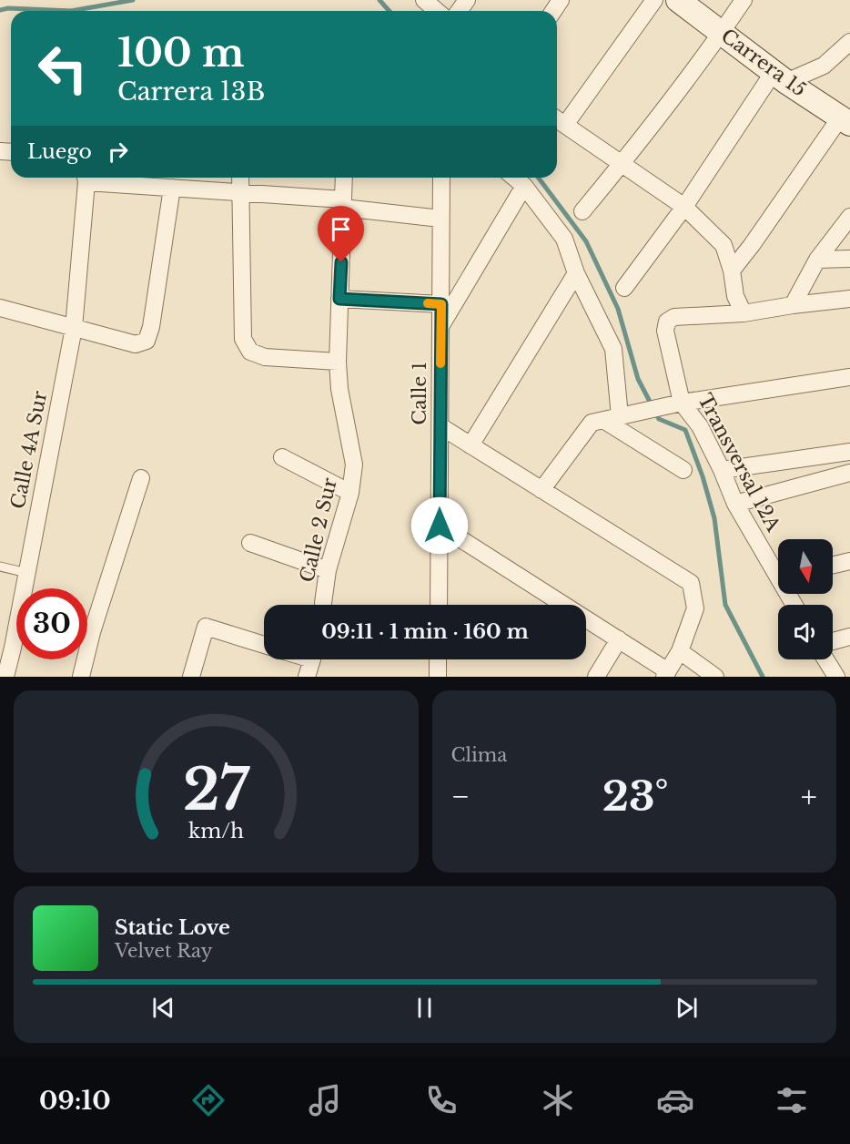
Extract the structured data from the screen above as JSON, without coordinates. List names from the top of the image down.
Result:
{
  "streets": {
    "main road": ["Carrera 15"],
    "street": [
      "Calle 1",
      "Calle 4A Sur",
      "Transversal 12A",
      "Calle 2 Sur"
    ]
  },
  "north": "bottom",
  "page": {
    "turn": ["100 m", "Carrera 13B"],
    "then": "Luego",
    "limit": "30",
    "trip": "09:11 · 1 min · 160 m",
    "tile": "Clima",
    "heat": ["−", "23°", "+"],
    "song": ["Static Love", "Velvet Ray"],
    "tabs": "09:10",
    "gauge": ["27", "km/h"]
  }
}
